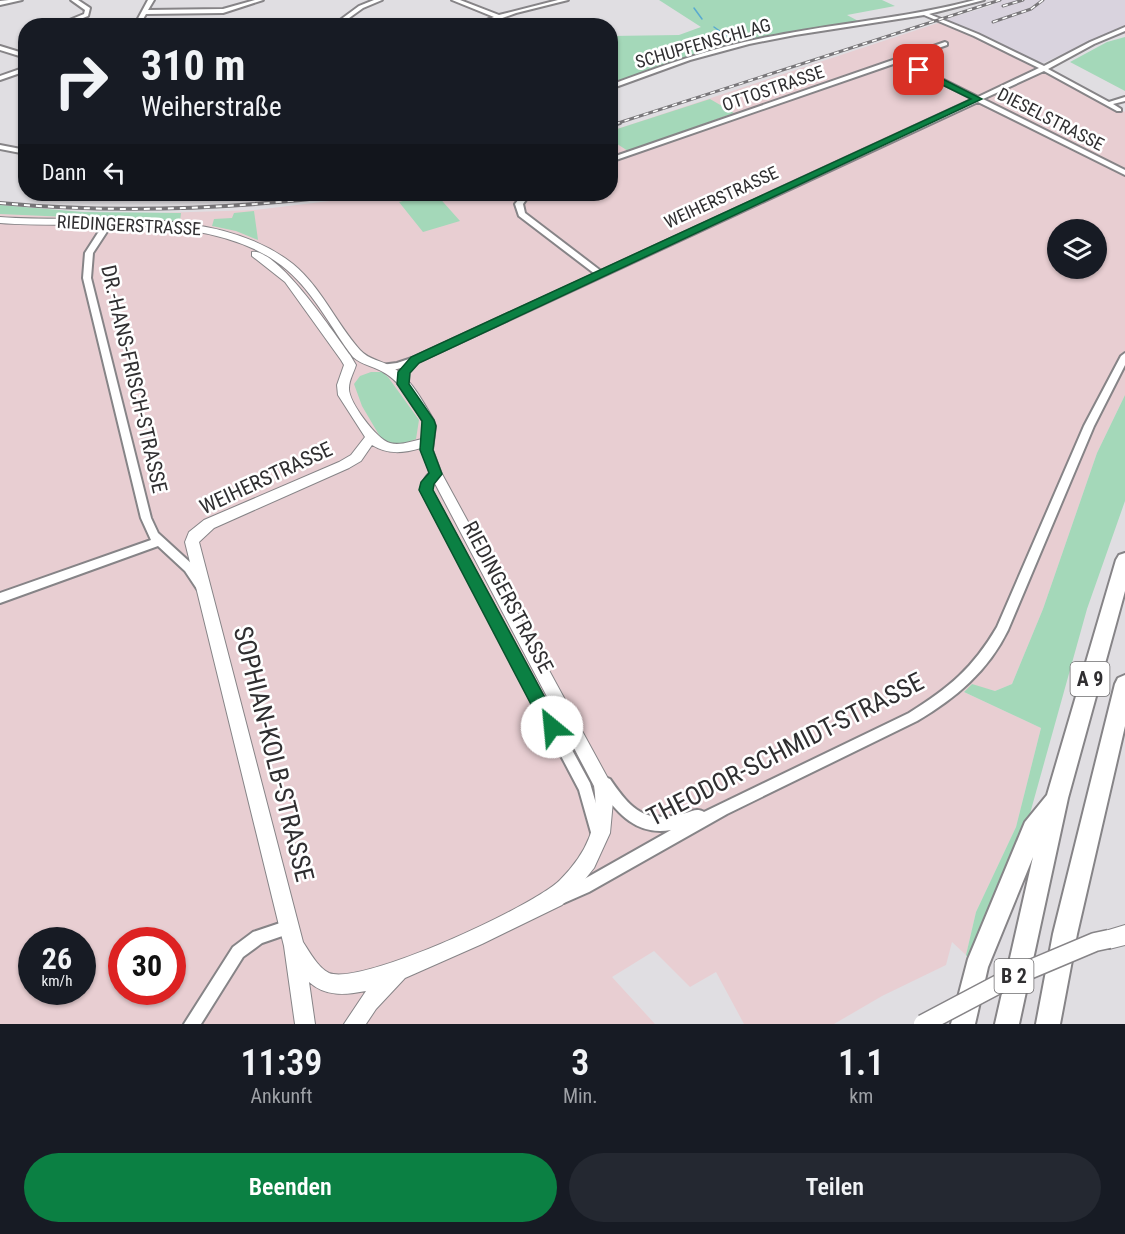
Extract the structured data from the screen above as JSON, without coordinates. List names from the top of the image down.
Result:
{
  "streets": {
    "highway": ["A 9"],
    "main road": [
      "WEIHERSTRASSE",
      "RIEDINGERSTRASSE",
      "THEODOR-SCHMIDT-STRASSE",
      "SOPHIAN-KOLB-STRASSE",
      "B 2"
    ],
    "street": [
      "SCHUPFENSCHLAG",
      "OTTOSTRASSE",
      "DIESELSTRASSE",
      "DR.-HANS-FRISCH-STRASSE"
    ]
  },
  "crossings": [
    ["OTTOSTRASSE", "DIESELSTRASSE"],
    ["DIESELSTRASSE", "WEIHERSTRASSE"],
    ["WEIHERSTRASSE", "RIEDINGERSTRASSE"],
    ["WEIHERSTRASSE", "SOPHIAN-KOLB-STRASSE"],
    ["RIEDINGERSTRASSE", "DR.-HANS-FRISCH-STRASSE"],
    ["RIEDINGERSTRASSE", "THEODOR-SCHMIDT-STRASSE"]
  ],
  "page": {
    "turn": ["310 m", "Weiherstraße"],
    "then": "Dann",
    "speed": "26 km/h",
    "limit": "30",
    "eta": [
      "11:39",
      "Ankunft",
      "3",
      "Min.",
      "1.1",
      "km"
    ],
    "buttons": ["Beenden", "Teilen"]
  }
}
